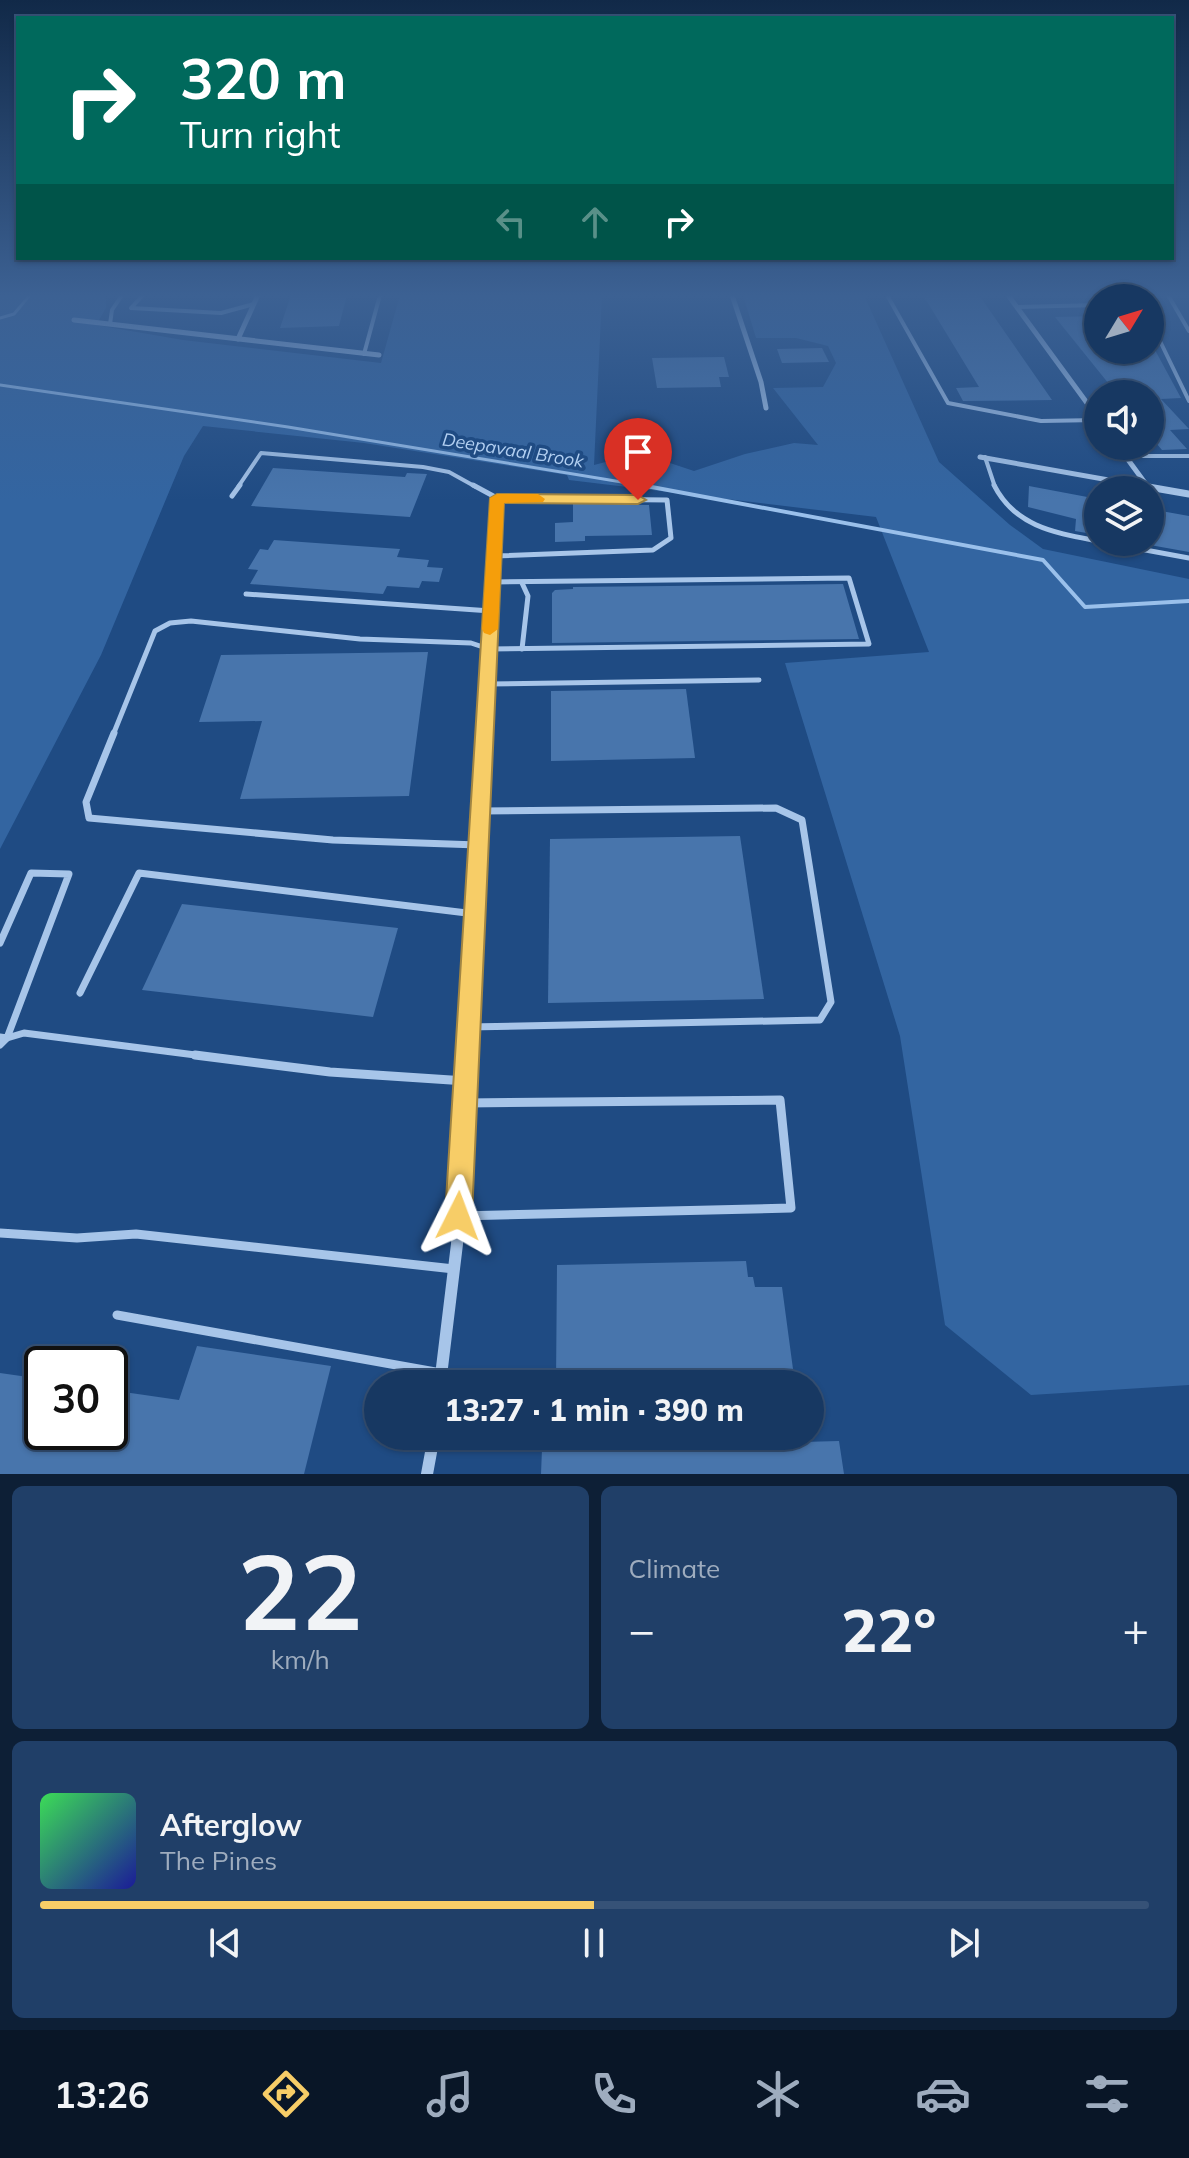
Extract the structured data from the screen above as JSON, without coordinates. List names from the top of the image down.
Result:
{
  "water": ["Deepavaal Brook"],
  "north": "top right",
  "page": {
    "turn": ["320 m", "Turn right"],
    "limit": "30",
    "trip": "13:27 · 1 min · 390 m",
    "tile": [
      ["22", "km/h"],
      "Climate"
    ],
    "heat": ["−", "22°", "+"],
    "song": ["Afterglow", "The Pines"],
    "tabs": "13:26"
  }
}
